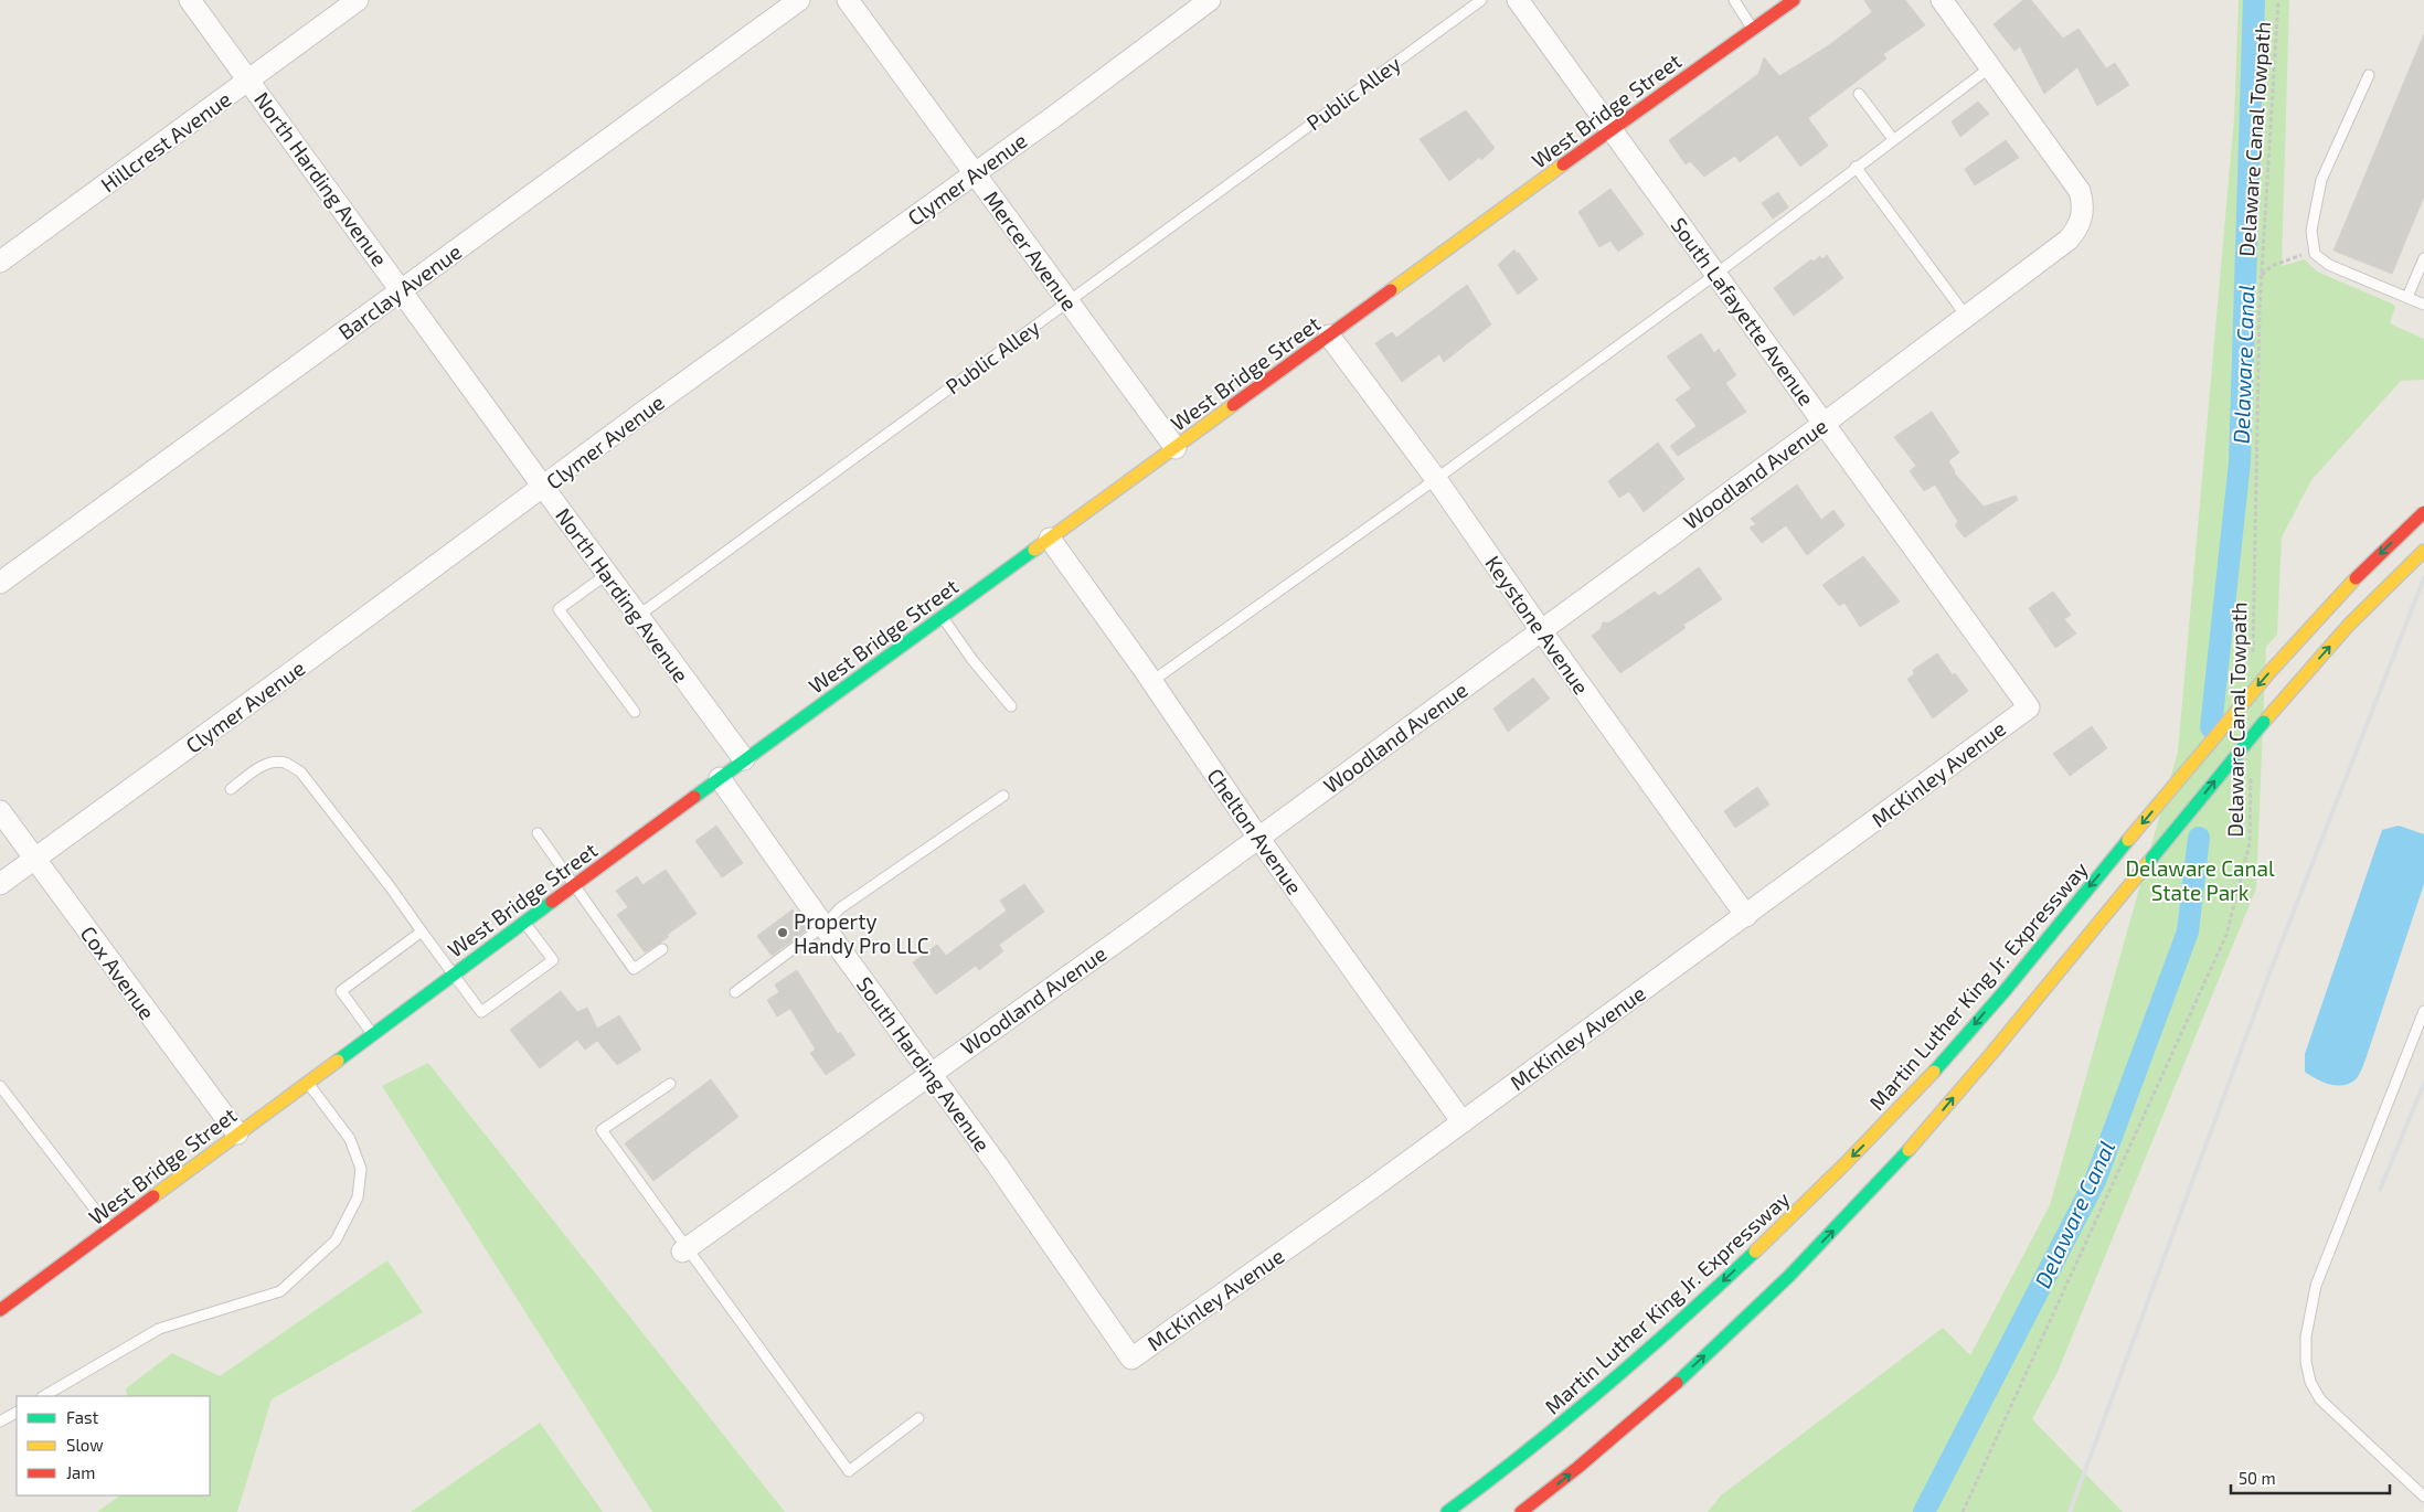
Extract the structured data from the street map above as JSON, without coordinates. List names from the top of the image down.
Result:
{
  "streets": {
    "main road": ["West Bridge Street", "Martin Luther King Jr. Expressway"],
    "street": [
      "Hillcrest Avenue",
      "North Harding Avenue",
      "Clymer Avenue",
      "Mercer Avenue",
      "Barclay Avenue",
      "South Lafayette Avenue",
      "Woodland Avenue",
      "Keystone Avenue",
      "McKinley Avenue",
      "Chelton Avenue",
      "Cox Avenue",
      "South Harding Avenue"
    ],
    "lane": ["Public Alley"],
    "path": ["Delaware Canal Towpath"]
  },
  "crossings": [
    ["Public Alley", "North Harding Avenue"],
    ["Public Alley", "Mercer Avenue"],
    ["West Bridge Street", "North Harding Avenue"],
    ["West Bridge Street", "Mercer Avenue"],
    ["West Bridge Street", "South Lafayette Avenue"],
    ["West Bridge Street", "Keystone Avenue"],
    ["West Bridge Street", "Chelton Avenue"],
    ["West Bridge Street", "Cox Avenue"],
    ["West Bridge Street", "South Harding Avenue"],
    ["Hillcrest Avenue", "North Harding Avenue"],
    ["North Harding Avenue", "Clymer Avenue"],
    ["North Harding Avenue", "Barclay Avenue"],
    ["Clymer Avenue", "Mercer Avenue"],
    ["Clymer Avenue", "Cox Avenue"],
    ["South Lafayette Avenue", "Woodland Avenue"],
    ["South Lafayette Avenue", "McKinley Avenue"],
    ["Woodland Avenue", "Keystone Avenue"],
    ["Woodland Avenue", "Chelton Avenue"],
    ["Woodland Avenue", "South Harding Avenue"],
    ["Keystone Avenue", "McKinley Avenue"],
    ["McKinley Avenue", "Chelton Avenue"],
    ["McKinley Avenue", "South Harding Avenue"]
  ],
  "water": ["Delaware Canal"],
  "parks": ["Delaware Canal State Park"],
  "places": ["Property Handy Pro LLC"],
  "legend": ["Fast", "Slow", "Jam"],
  "scale_bar": "50 m"
}
